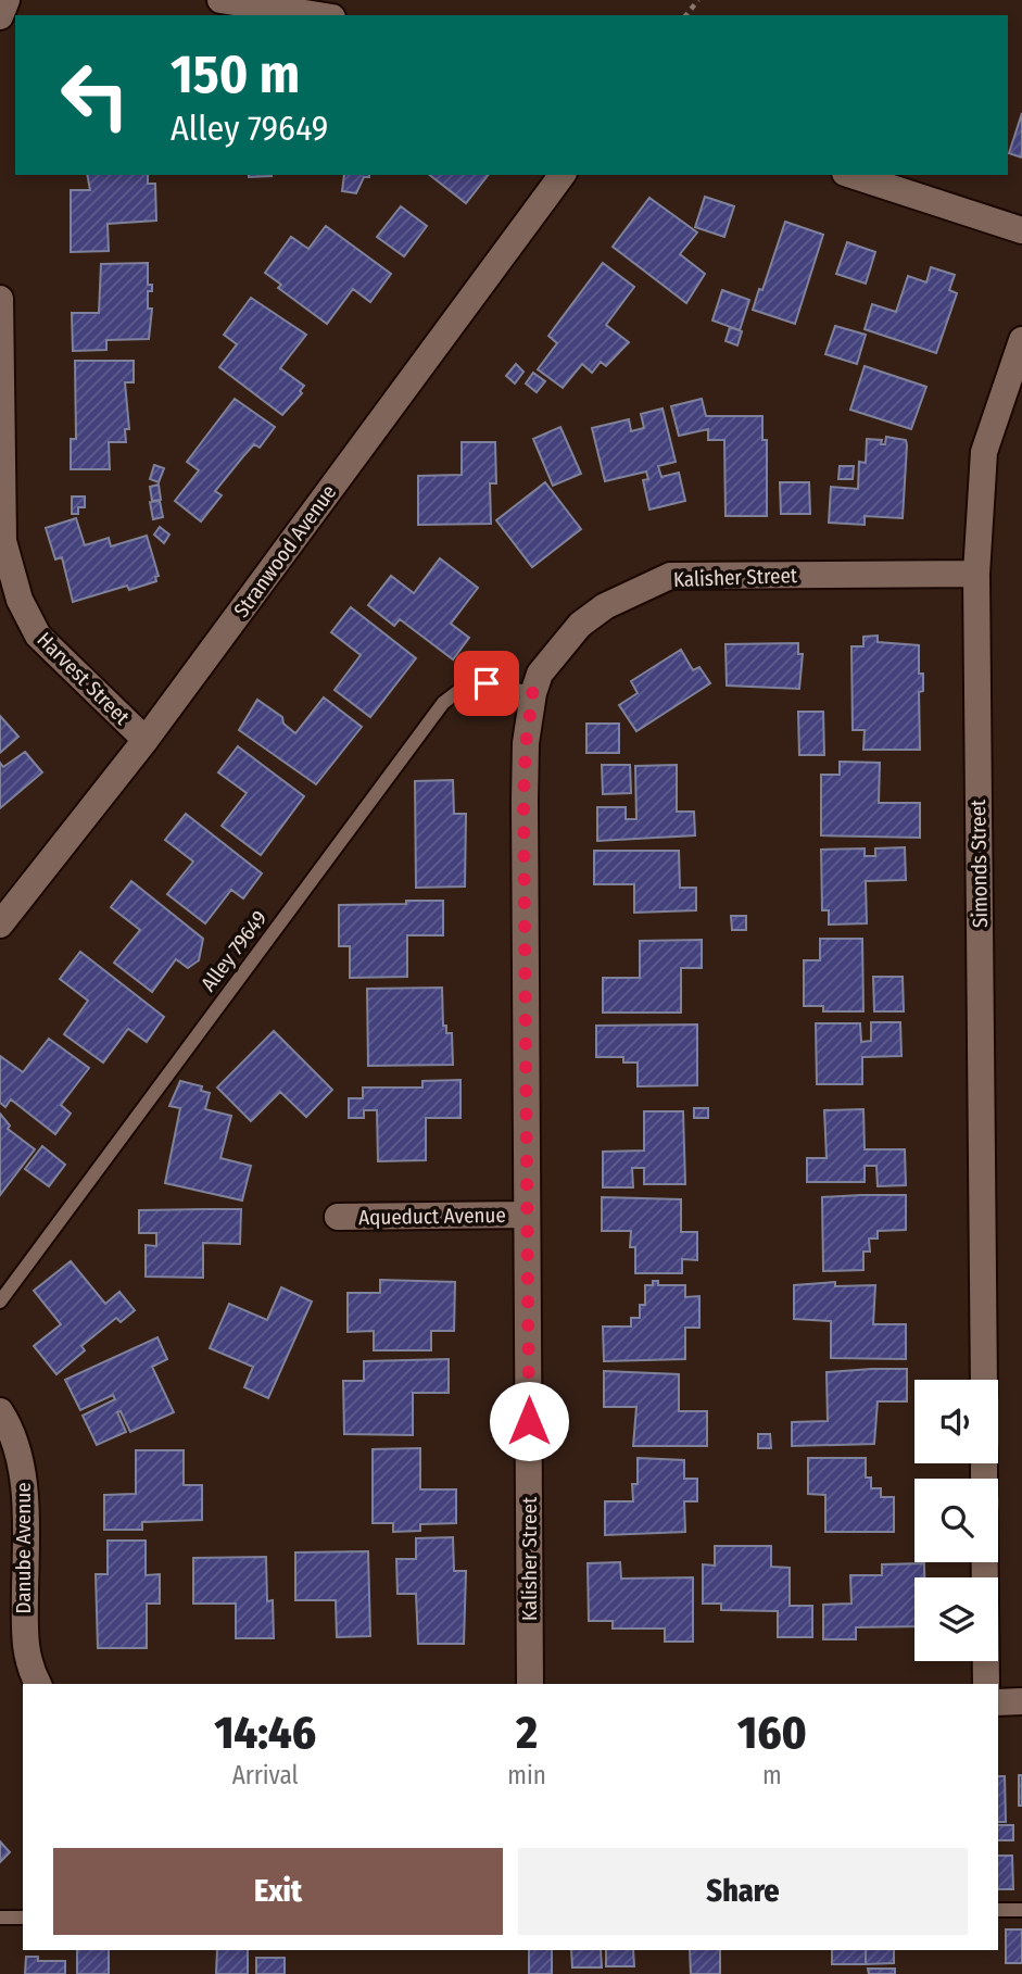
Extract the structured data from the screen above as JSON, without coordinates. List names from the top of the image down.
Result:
{
  "streets": {
    "street": [
      "Stranwood Avenue",
      "Kalisher Street",
      "Harvest Street",
      "Simonds Street",
      "Aqueduct Avenue",
      "Danube Avenue"
    ],
    "lane": ["Alley 79649"]
  },
  "crossings": [
    ["Stranwood Avenue", "Harvest Street"],
    ["Kalisher Street", "Simonds Street"],
    ["Kalisher Street", "Alley 79649"],
    ["Kalisher Street", "Aqueduct Avenue"]
  ],
  "page": {
    "turn": ["150 m", "Alley 79649"],
    "eta": [
      "14:46",
      "Arrival",
      "2",
      "min",
      "160",
      "m"
    ],
    "buttons": ["Exit", "Share"]
  }
}
